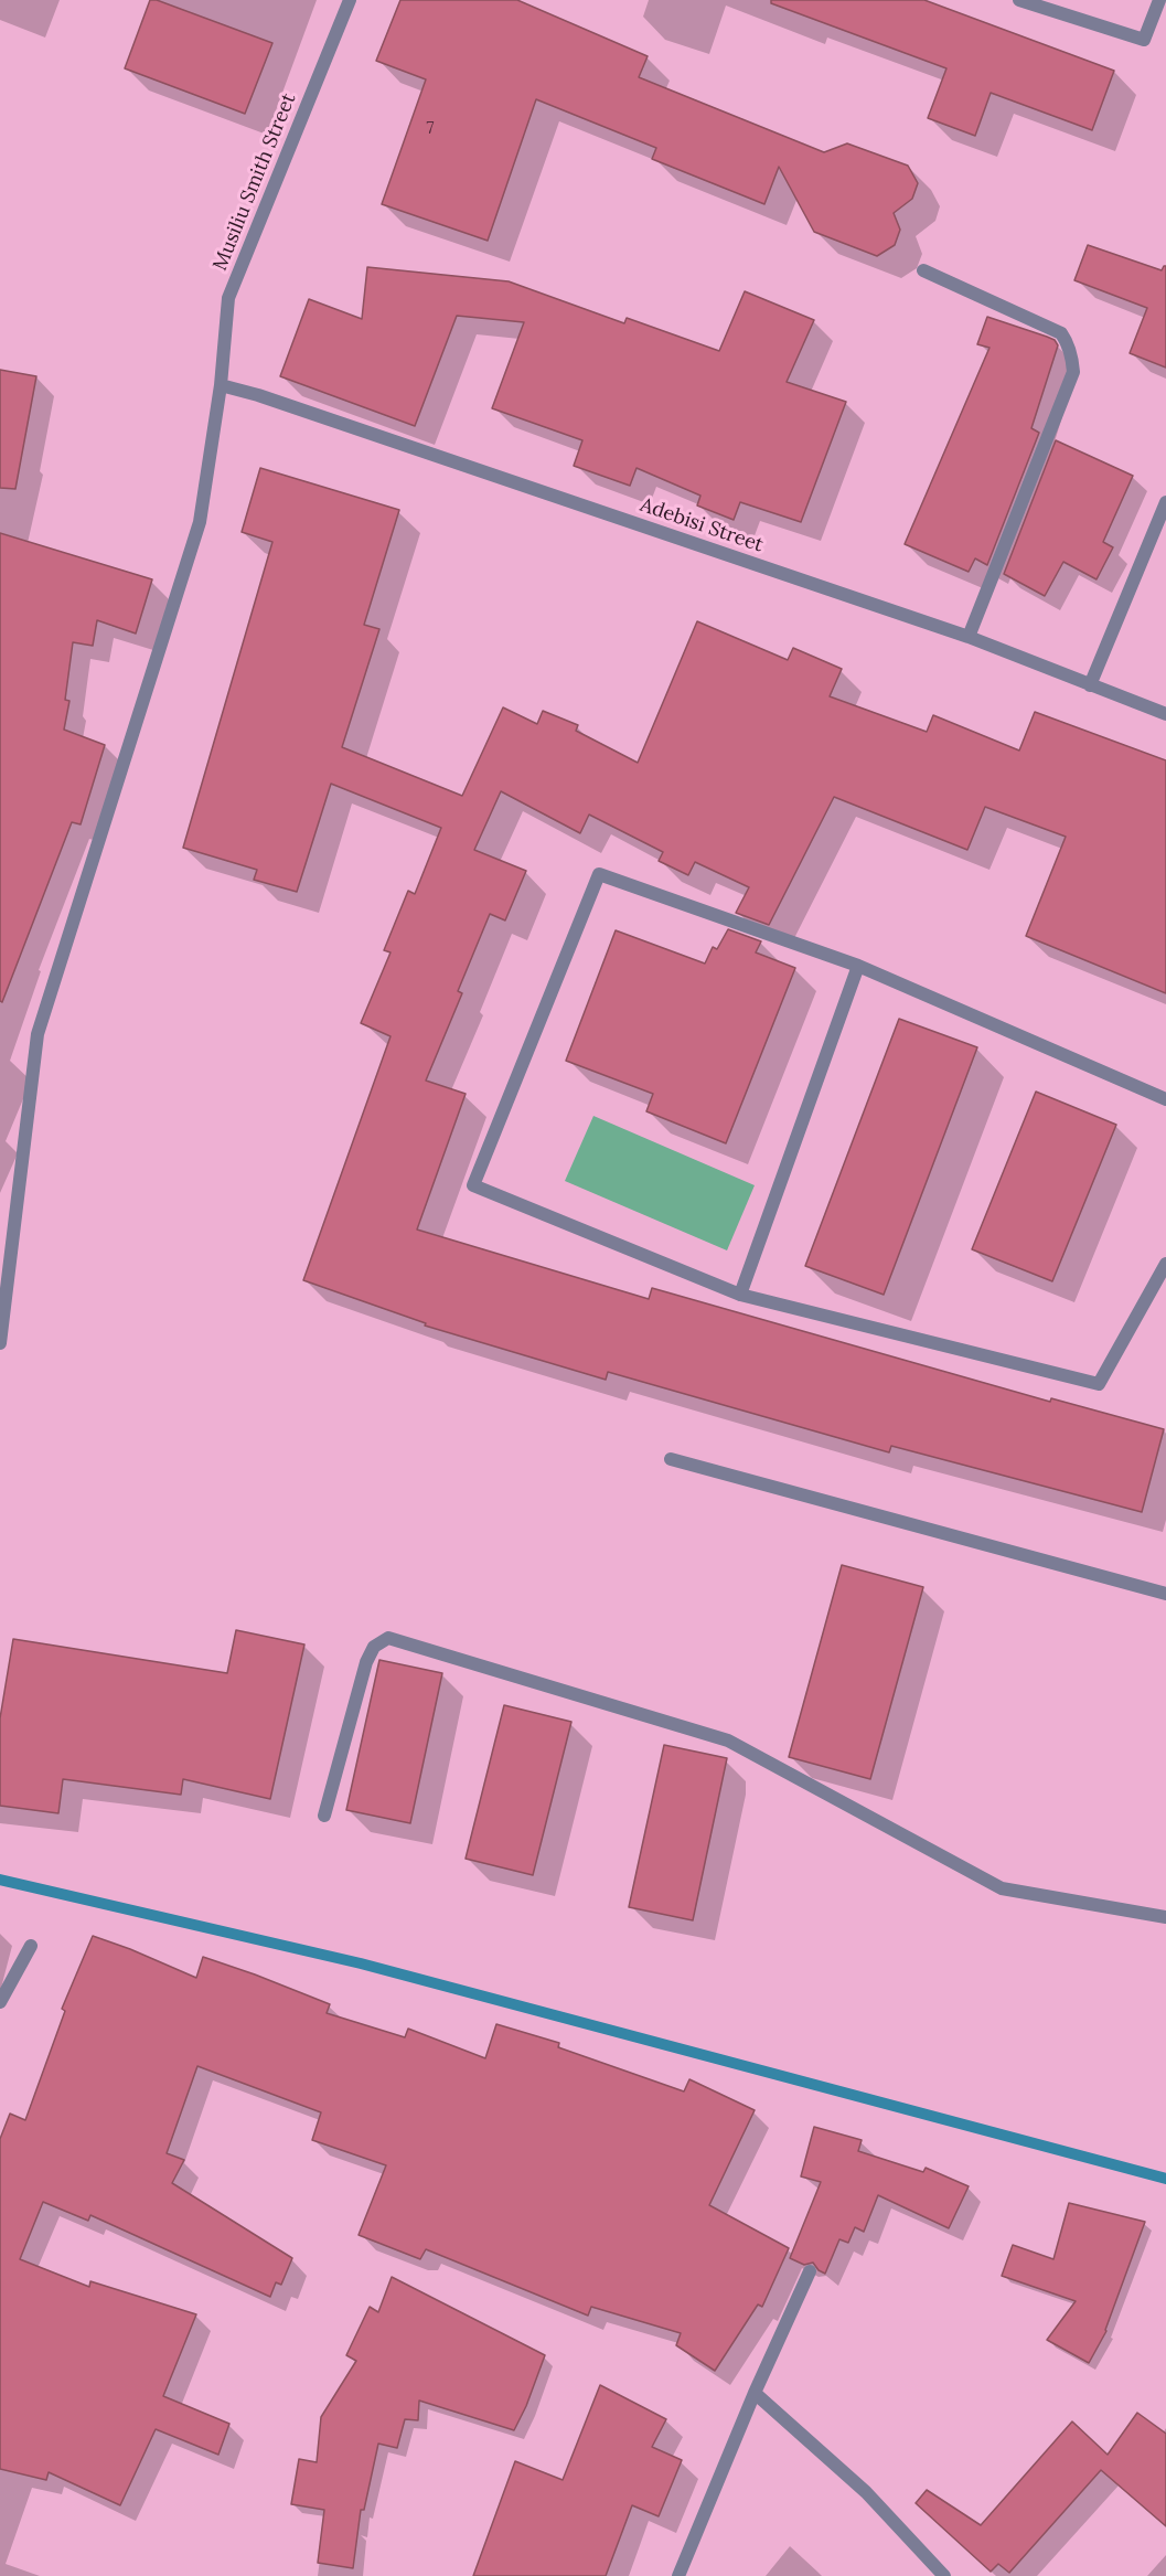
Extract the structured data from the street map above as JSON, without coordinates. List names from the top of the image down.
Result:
{
  "streets": {
    "street": ["Musiliu Smith Street", "Adebisi Street"]
  },
  "crossings": [
    ["Musiliu Smith Street", "Adebisi Street"]
  ],
  "house_numbers": ["7"]
}
